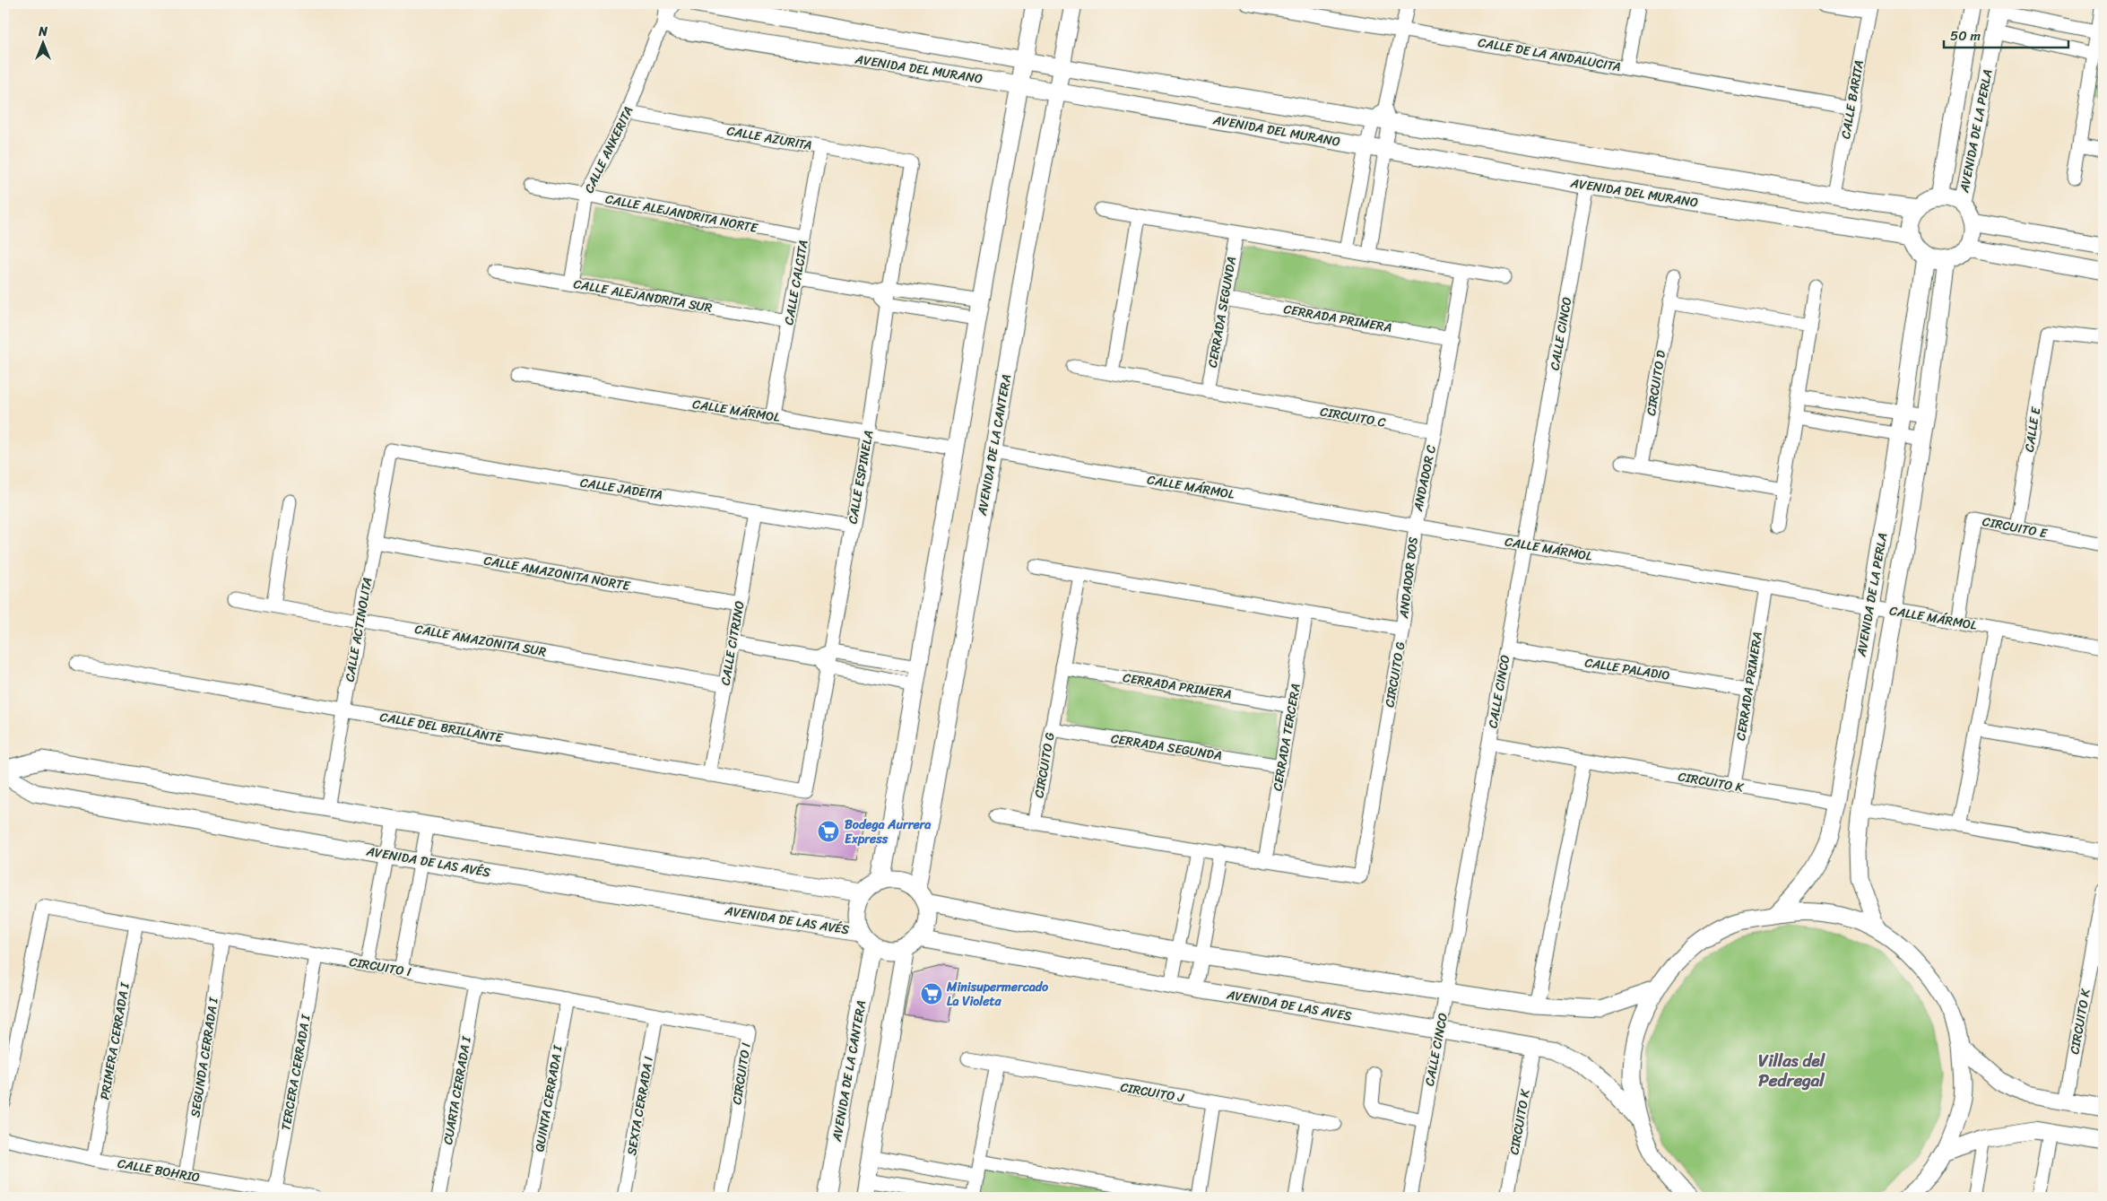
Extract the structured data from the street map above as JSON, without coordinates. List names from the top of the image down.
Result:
{
  "streets": {
    "street": [
      "CALLE DE LA ANDALUCITA",
      "AVENIDA DEL MURANO",
      "CALLE BARITA",
      "AVENIDA DE LA PERLA",
      "CALLE AZURITA",
      "CALLE ANKERITA",
      "CALLE ALEJANDRITA NORTE",
      "CALLE CALCITA",
      "CALLE ALEJANDRITA SUR",
      "CERRADA SEGUNDA",
      "CERRADA PRIMERA",
      "CALLE CINCO",
      "CIRCUITO D",
      "CALLE MÁRMOL",
      "CIRCUITO C",
      "CALLE E",
      "AVENIDA DE LA CANTERA",
      "CALLE ESPINELA",
      "ANDADOR C",
      "CALLE JADEITA",
      "CIRCUITO E",
      "CALLE AMAZONITA NORTE",
      "ANDADOR DOS",
      "CALLE ACTINOLITA",
      "CALLE AMAZONITA SUR",
      "CALLE CITRINO",
      "CALLE PALADIO",
      "CIRCUITO G",
      "CALLE DEL BRILLANTE",
      "CERRADA TERCERA",
      "CIRCUITO K",
      "AVENIDA DE LAS AVÉS",
      "CIRCUITO I",
      "AVENIDA DE LAS AVES",
      "PRIMERA CERRADA I",
      "SEGUNDA CERRADA I",
      "TERCERA CERRADA I",
      "CUARTA CERRADA I",
      "CIRCUITO J",
      "QUINTA CERRADA I",
      "SEXTA CERRADA I",
      "CALLE BOHRIO"
    ]
  },
  "crossings": [
    ["CALLE DE LA ANDALUCITA", "CALLE BARITA"],
    ["AVENIDA DEL MURANO", "CALLE BARITA"],
    ["AVENIDA DEL MURANO", "AVENIDA DE LA PERLA"],
    ["AVENIDA DEL MURANO", "CALLE ANKERITA"],
    ["AVENIDA DEL MURANO", "CALLE CINCO"],
    ["AVENIDA DEL MURANO", "AVENIDA DE LA CANTERA"],
    ["AVENIDA DE LA PERLA", "CALLE MÁRMOL"],
    ["AVENIDA DE LA PERLA", "CIRCUITO K"],
    ["CALLE AZURITA", "CALLE ANKERITA"],
    ["CALLE AZURITA", "CALLE CALCITA"],
    ["CALLE AZURITA", "CALLE ESPINELA"],
    ["CALLE ANKERITA", "CALLE ALEJANDRITA NORTE"],
    ["CALLE ANKERITA", "CALLE ALEJANDRITA SUR"],
    ["CALLE ALEJANDRITA NORTE", "CALLE CALCITA"],
    ["CALLE CALCITA", "CALLE ALEJANDRITA SUR"],
    ["CALLE CALCITA", "CALLE MÁRMOL"],
    ["CERRADA SEGUNDA", "CERRADA PRIMERA"],
    ["CERRADA SEGUNDA", "CIRCUITO C"],
    ["CERRADA SEGUNDA", "CIRCUITO G"],
    ["CERRADA SEGUNDA", "CERRADA TERCERA"],
    ["CERRADA PRIMERA", "CALLE MÁRMOL"],
    ["CERRADA PRIMERA", "CALLE PALADIO"],
    ["CERRADA PRIMERA", "CIRCUITO G"],
    ["CERRADA PRIMERA", "CERRADA TERCERA"],
    ["CERRADA PRIMERA", "CIRCUITO K"],
    ["CALLE CINCO", "CALLE MÁRMOL"],
    ["CALLE CINCO", "CALLE PALADIO"],
    ["CALLE CINCO", "CIRCUITO K"],
    ["CALLE CINCO", "AVENIDA DE LAS AVES"],
    ["CALLE MÁRMOL", "AVENIDA DE LA CANTERA"],
    ["CALLE MÁRMOL", "CALLE ESPINELA"],
    ["CALLE MÁRMOL", "ANDADOR C"],
    ["CALLE MÁRMOL", "CIRCUITO E"],
    ["CALLE MÁRMOL", "ANDADOR DOS"],
    ["CIRCUITO C", "ANDADOR C"],
    ["CALLE E", "CIRCUITO E"],
    ["AVENIDA DE LA CANTERA", "AVENIDA DE LAS AVÉS"],
    ["AVENIDA DE LA CANTERA", "AVENIDA DE LAS AVES"],
    ["CALLE ESPINELA", "CALLE JADEITA"],
    ["CALLE ESPINELA", "CALLE DEL BRILLANTE"],
    ["ANDADOR C", "ANDADOR DOS"],
    ["CALLE JADEITA", "CALLE ACTINOLITA"],
    ["CALLE JADEITA", "CALLE CITRINO"],
    ["CALLE AMAZONITA NORTE", "CALLE ACTINOLITA"],
    ["CALLE AMAZONITA NORTE", "CALLE CITRINO"],
    ["ANDADOR DOS", "CIRCUITO G"],
    ["CALLE ACTINOLITA", "CALLE AMAZONITA SUR"],
    ["CALLE ACTINOLITA", "CALLE DEL BRILLANTE"],
    ["CALLE AMAZONITA SUR", "CALLE CITRINO"],
    ["CALLE CITRINO", "CALLE DEL BRILLANTE"],
    ["CIRCUITO G", "CERRADA TERCERA"],
    ["CIRCUITO K", "AVENIDA DE LAS AVES"],
    ["AVENIDA DE LAS AVÉS", "AVENIDA DE LAS AVES"],
    ["CIRCUITO I", "PRIMERA CERRADA I"],
    ["CIRCUITO I", "SEGUNDA CERRADA I"],
    ["CIRCUITO I", "TERCERA CERRADA I"],
    ["CIRCUITO I", "CUARTA CERRADA I"],
    ["CIRCUITO I", "QUINTA CERRADA I"],
    ["CIRCUITO I", "SEXTA CERRADA I"],
    ["PRIMERA CERRADA I", "CALLE BOHRIO"],
    ["SEGUNDA CERRADA I", "CALLE BOHRIO"],
    ["TERCERA CERRADA I", "CALLE BOHRIO"]
  ],
  "districts": ["Villas del Pedregal"],
  "places": {
    "supermarket": ["Bodega Aurrera Express", "Minisupermercado La Violeta"]
  },
  "scale_bar": "50 m",
  "north": "top"
}
